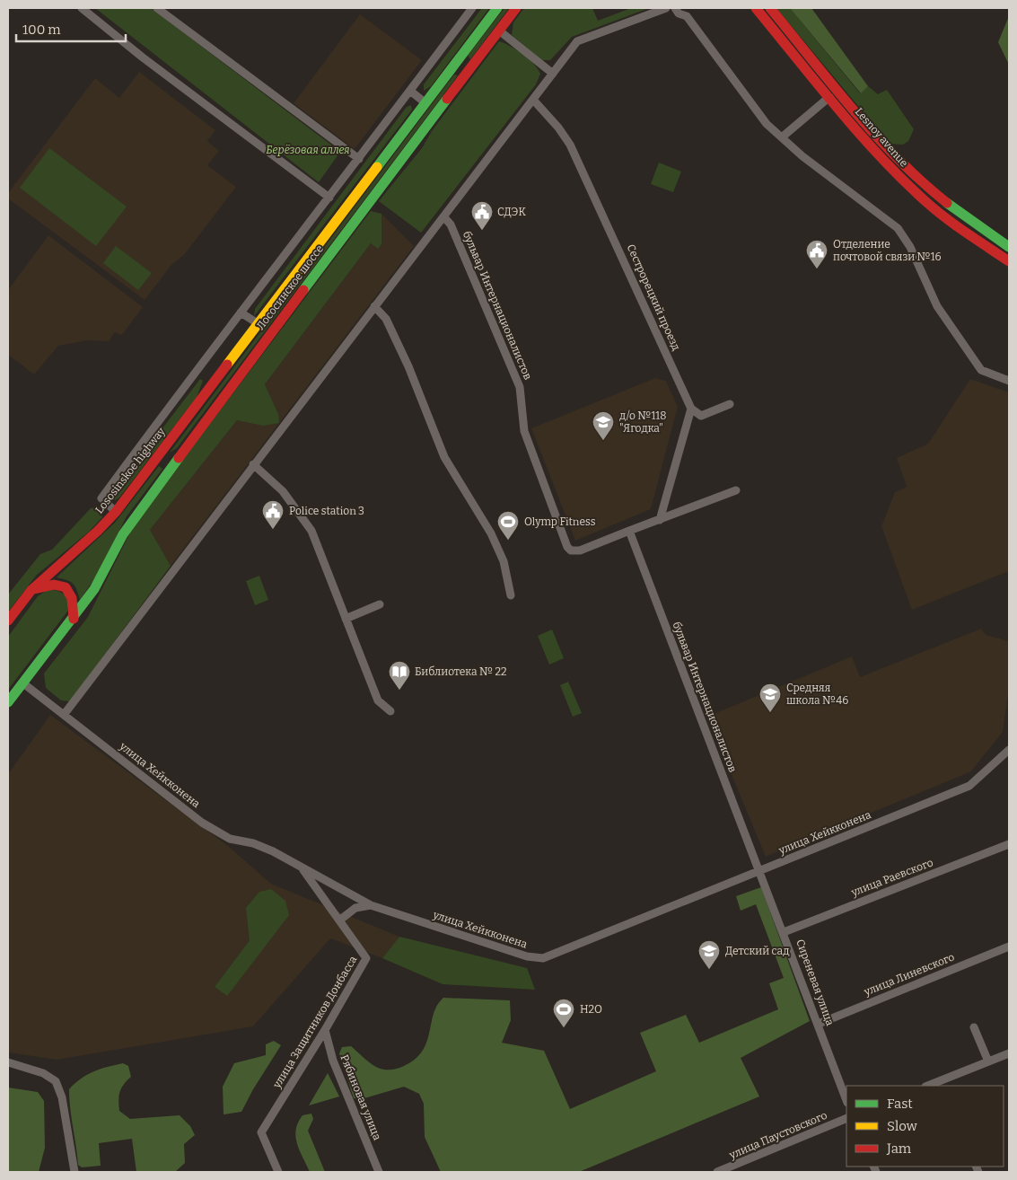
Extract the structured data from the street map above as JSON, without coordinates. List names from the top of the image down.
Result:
{
  "streets": {
    "street": [
      "Lesnoy avenue",
      "Лососинское шоссе",
      "Сестрорецкий проезд",
      "бульвар Интернационалистов",
      "Lososinskoe highway",
      "улица Хейкконена",
      "улица Раевского",
      "улица Линевского",
      "Сиреневая улица",
      "улица Защитников Донбасса",
      "Рябиновая улица",
      "улица Паустовского"
    ]
  },
  "crossings": [
    ["Лососинское шоссе", "Lososinskoe highway"],
    ["бульвар Интернационалистов", "улица Хейкконена"],
    ["бульвар Интернационалистов", "Сиреневая улица"],
    ["улица Хейкконена", "Сиреневая улица"],
    ["улица Хейкконена", "улица Защитников Донбасса"],
    ["улица Раевского", "Сиреневая улица"],
    ["улица Линевского", "Сиреневая улица"],
    ["улица Защитников Донбасса", "Рябиновая улица"]
  ],
  "parks": ["Берёзовая аллея"],
  "places": {
    "public building": ["СДЭК", "Отделение почтовой связи №16", "Police station 3"],
    "school or university": ["д/о №118 \"Ягодка\"", "Средняя школа №46", "Детский сад"],
    "sports": ["Olymp Fitness", "H2O"],
    "library": ["Библиотека № 22"]
  },
  "legend": ["Fast", "Slow", "Jam"],
  "scale_bar": "100 m"
}
